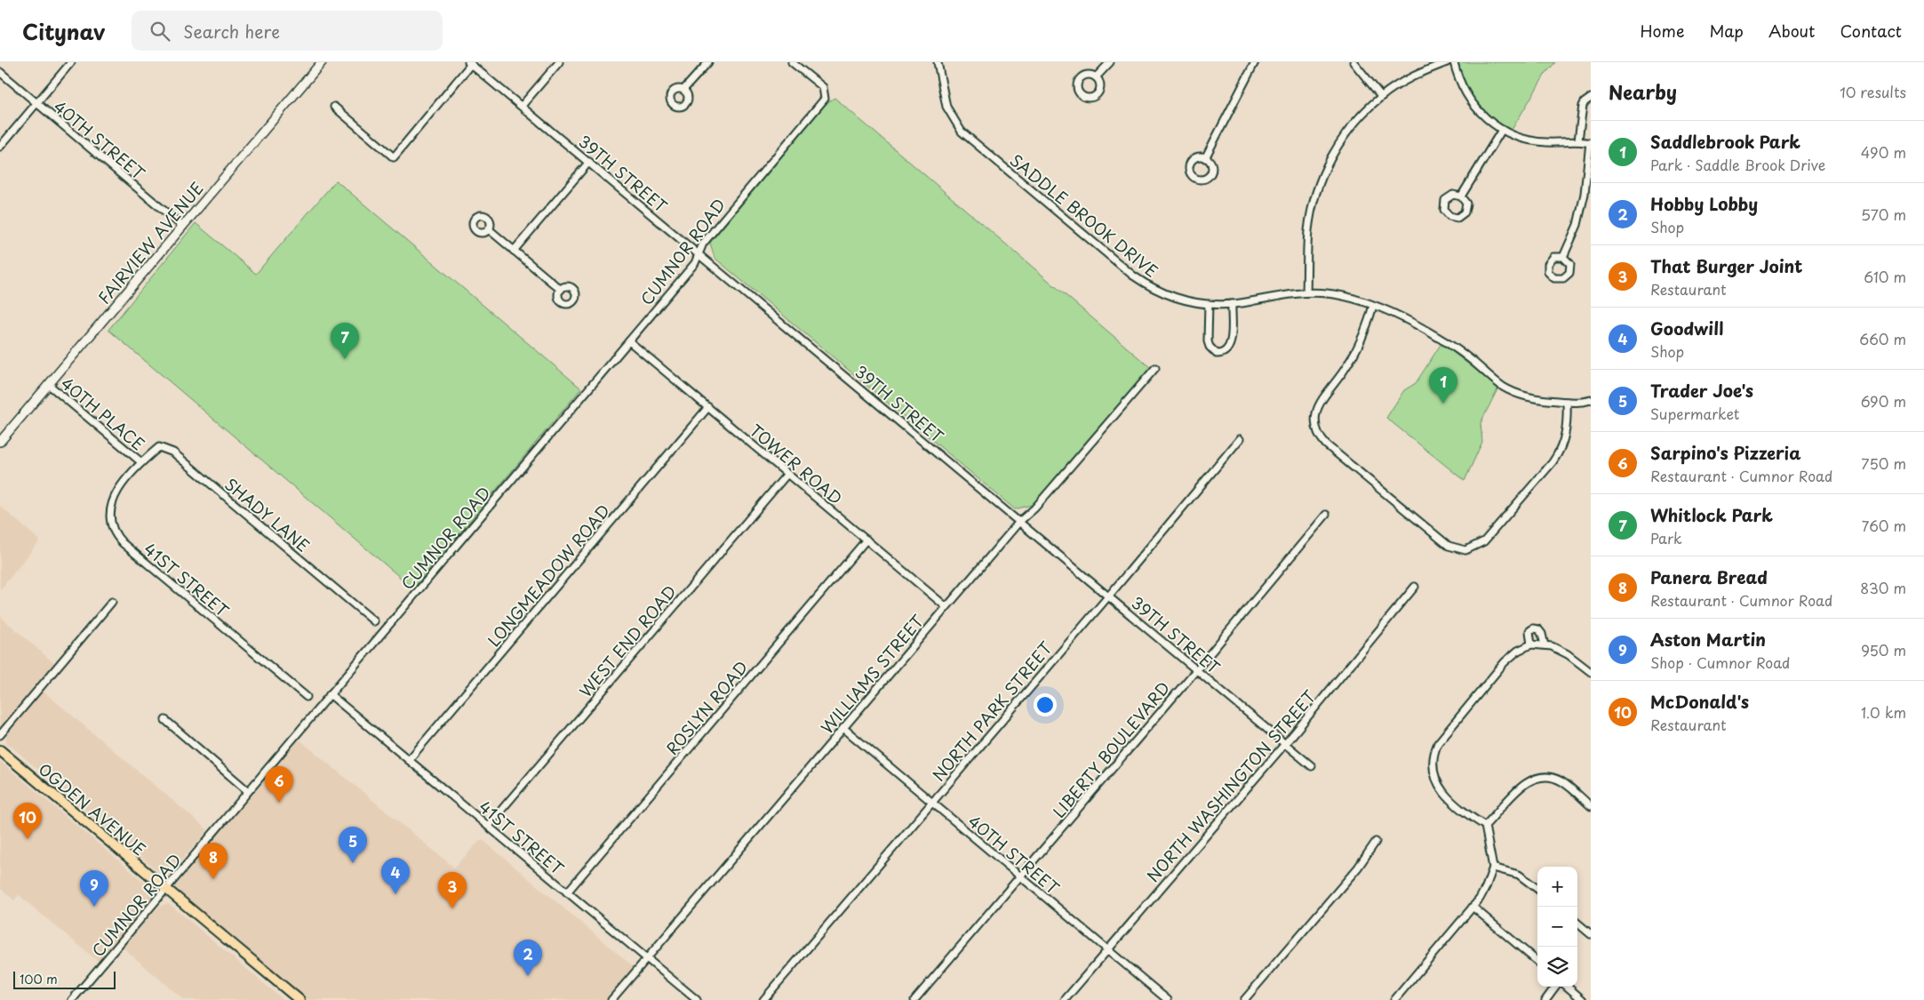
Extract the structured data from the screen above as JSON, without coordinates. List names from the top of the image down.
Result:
{
  "streets": {
    "main road": ["OGDEN AVENUE"],
    "street": [
      "40TH STREET",
      "39TH STREET",
      "SADDLE BROOK DRIVE",
      "FAIRVIEW AVENUE",
      "CUMNOR ROAD",
      "40TH PLACE",
      "TOWER ROAD",
      "SHADY LANE",
      "LONGMEADOW ROAD",
      "41ST STREET",
      "WEST END ROAD",
      "WILLIAMS STREET",
      "ROSLYN ROAD",
      "NORTH PARK STREET",
      "LIBERTY BOULEVARD",
      "NORTH WASHINGTON STREET"
    ]
  },
  "crossings": [
    ["40TH STREET", "FAIRVIEW AVENUE"],
    ["40TH STREET", "WILLIAMS STREET"],
    ["40TH STREET", "NORTH PARK STREET"],
    ["40TH STREET", "LIBERTY BOULEVARD"],
    ["40TH STREET", "NORTH WASHINGTON STREET"],
    ["39TH STREET", "CUMNOR ROAD"],
    ["39TH STREET", "WILLIAMS STREET"],
    ["39TH STREET", "NORTH PARK STREET"],
    ["39TH STREET", "LIBERTY BOULEVARD"],
    ["39TH STREET", "NORTH WASHINGTON STREET"],
    ["FAIRVIEW AVENUE", "40TH PLACE"],
    ["CUMNOR ROAD", "TOWER ROAD"],
    ["CUMNOR ROAD", "41ST STREET"],
    ["CUMNOR ROAD", "OGDEN AVENUE"],
    ["40TH PLACE", "SHADY LANE"],
    ["40TH PLACE", "41ST STREET"],
    ["TOWER ROAD", "LONGMEADOW ROAD"],
    ["TOWER ROAD", "WEST END ROAD"],
    ["TOWER ROAD", "WILLIAMS STREET"],
    ["TOWER ROAD", "ROSLYN ROAD"],
    ["SHADY LANE", "41ST STREET"],
    ["LONGMEADOW ROAD", "41ST STREET"],
    ["41ST STREET", "WEST END ROAD"],
    ["41ST STREET", "WILLIAMS STREET"],
    ["41ST STREET", "ROSLYN ROAD"]
  ],
  "scale_bar": "100 m",
  "page": {
    "header": "Citynav",
    "search": "Search here",
    "nav": [
      "Home",
      "Map",
      "About",
      "Contact"
    ],
    "heading": ["Nearby", "10 results"],
    "list": [
      {
        "mark": "1",
        "name": "Saddlebrook Park",
        "note": "Park · Saddle Brook Drive",
        "value": "490 m"
      },
      {
        "mark": "2",
        "name": "Hobby Lobby",
        "note": "Shop",
        "value": "570 m"
      },
      {
        "mark": "3",
        "name": "That Burger Joint",
        "note": "Restaurant",
        "value": "610 m"
      },
      {
        "mark": "4",
        "name": "Goodwill",
        "note": "Shop",
        "value": "660 m"
      },
      {
        "mark": "5",
        "name": "Trader Joe's",
        "note": "Supermarket",
        "value": "690 m"
      },
      {
        "mark": "6",
        "name": "Sarpino's Pizzeria",
        "note": "Restaurant · Cumnor Road",
        "value": "750 m"
      },
      {
        "mark": "7",
        "name": "Whitlock Park",
        "note": "Park",
        "value": "760 m"
      },
      {
        "mark": "8",
        "name": "Panera Bread",
        "note": "Restaurant · Cumnor Road",
        "value": "830 m"
      },
      {
        "mark": "9",
        "name": "Aston Martin",
        "note": "Shop · Cumnor Road",
        "value": "950 m"
      },
      {
        "mark": "10",
        "name": "McDonald's",
        "note": "Restaurant",
        "value": "1.0 km"
      }
    ],
    "pins": [
      "7",
      "1",
      "6",
      "10",
      "5",
      "8",
      "4",
      "9",
      "3",
      "2"
    ],
    "map_buttons": ["+", "−"],
    "scale": "100 m"
  }
}
